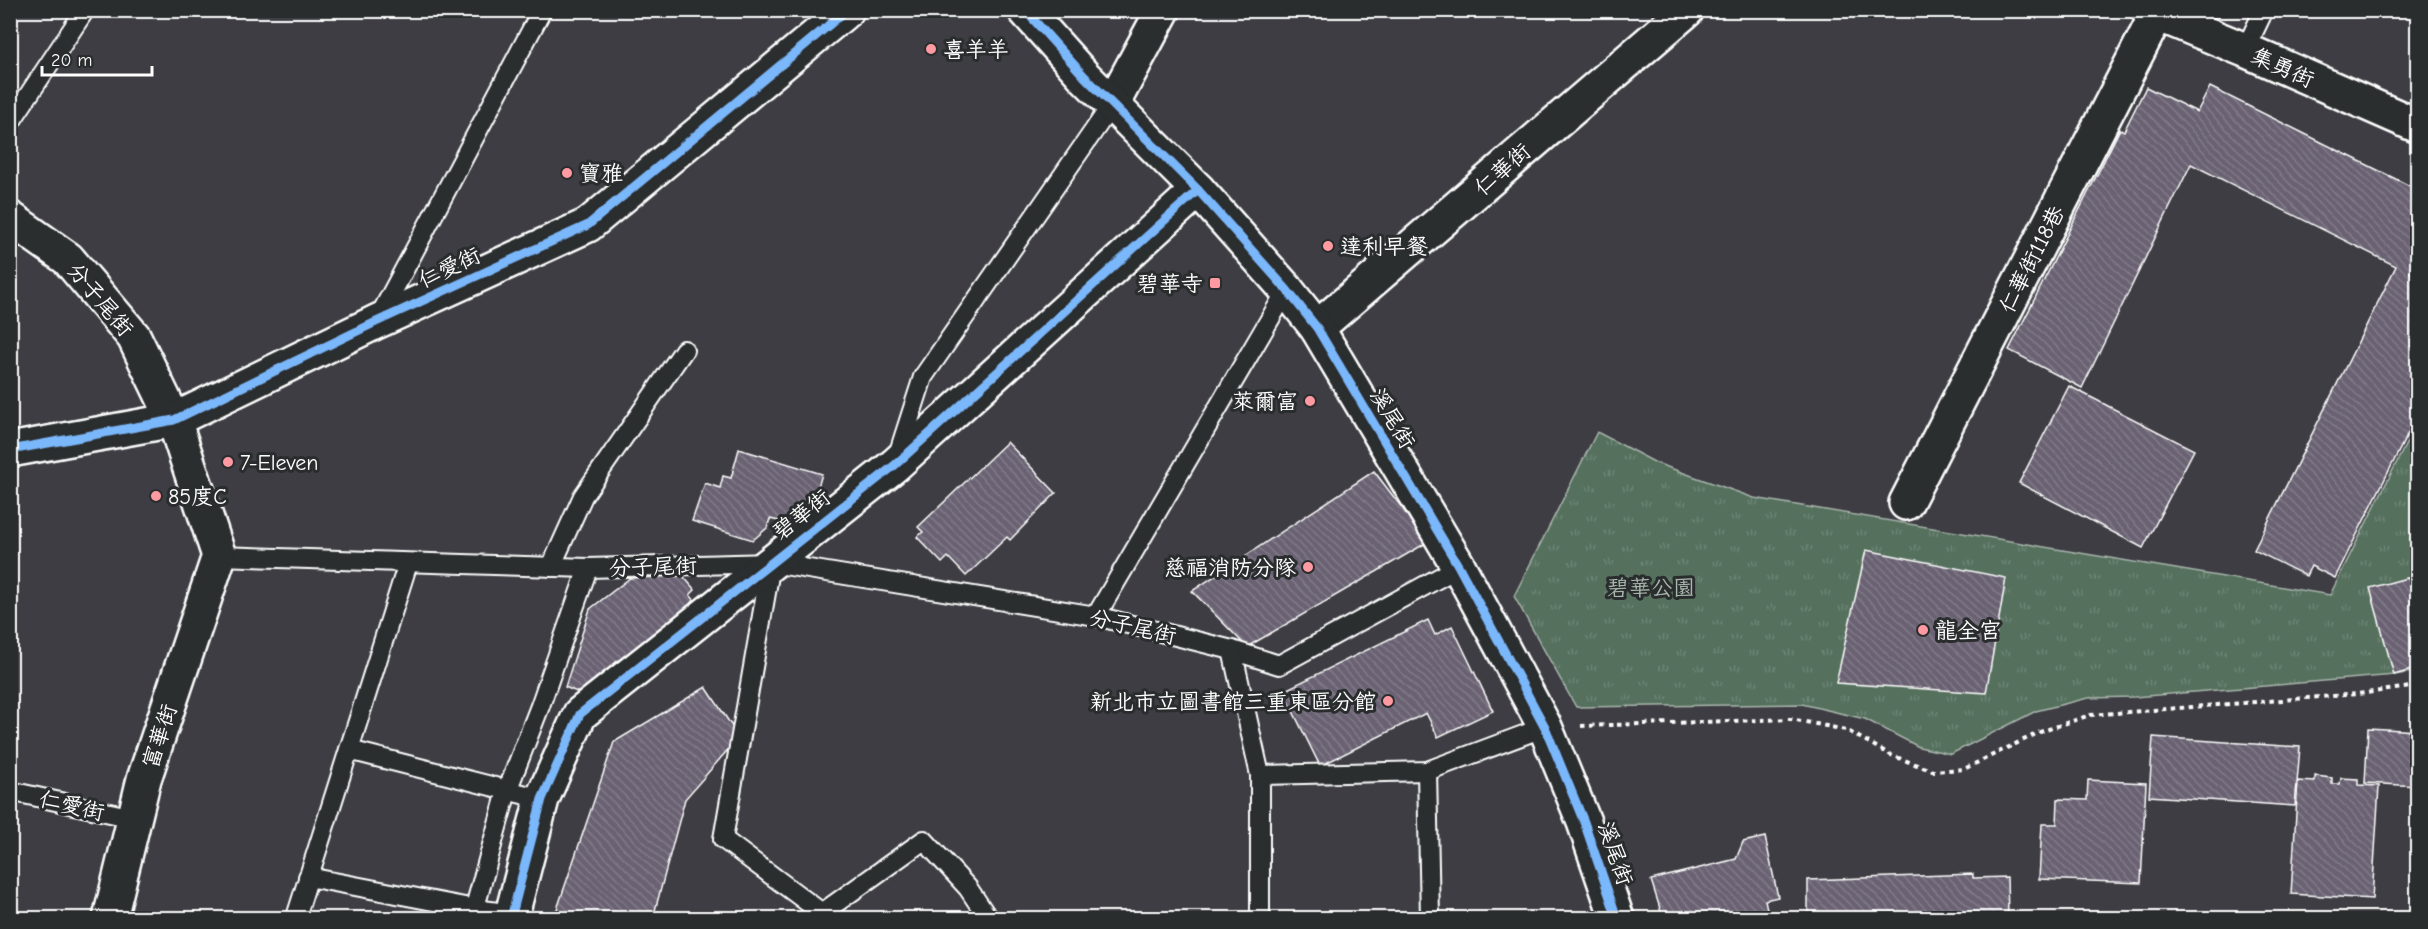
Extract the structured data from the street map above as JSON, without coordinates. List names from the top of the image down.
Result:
{
  "streets": {
    "street": [
      "集勇街",
      "仁華街",
      "仁華街118巷",
      "仁愛街",
      "分子尾街",
      "溪尾街",
      "碧華街",
      "富華街"
    ]
  },
  "crossings": [
    ["集勇街", "仁華街118巷"],
    ["仁華街", "溪尾街"],
    ["仁愛街", "分子尾街"],
    ["仁愛街", "富華街"],
    ["分子尾街", "溪尾街"],
    ["分子尾街", "碧華街"],
    ["分子尾街", "富華街"],
    ["溪尾街", "碧華街"]
  ],
  "parks": ["碧華公園"],
  "places": {
    "other": [
      "喜羊羊",
      "寶雅",
      "達利早餐",
      "萊爾富",
      "7-Eleven",
      "85度C",
      "慈福消防分隊",
      "龍全宮",
      "新北市立圖書館三重東區分館"
    ],
    "transit": ["碧華寺"]
  },
  "scale_bar": "20 m"
}
